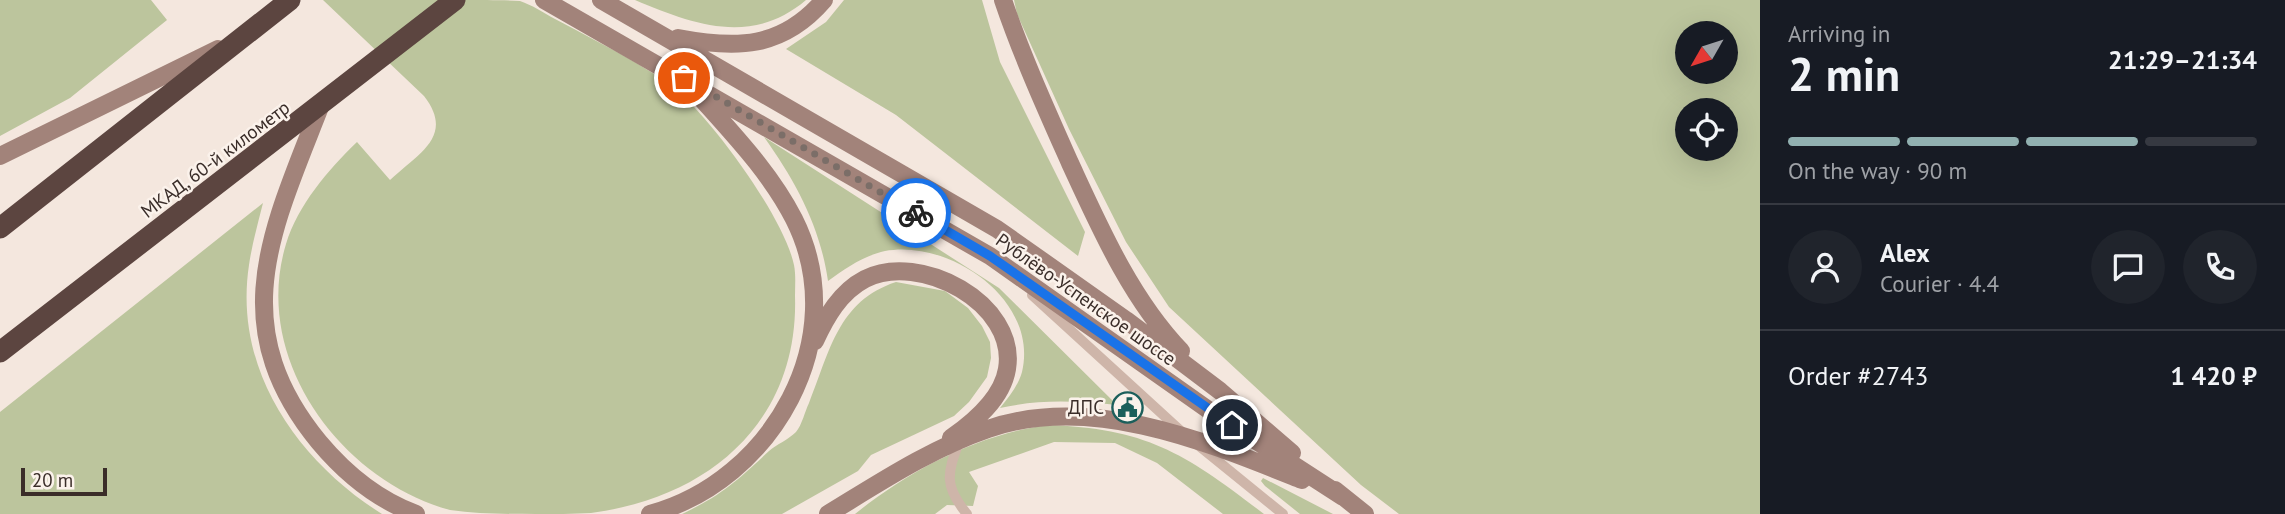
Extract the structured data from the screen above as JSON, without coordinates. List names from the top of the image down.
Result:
{
  "streets": {
    "highway": ["МКАД, 60-й километр"],
    "main road": ["Рублёво-Успенское шоссе"]
  },
  "places": {
    "public building": ["ДПС"]
  },
  "scale_bar": "20 m",
  "north": "bottom left",
  "page": {
    "heading": ["2 min", "Arriving in", "21:29–21:34"],
    "panel": [
      "Alex",
      "Courier · 4.4",
      "Order #2743",
      "1 420 ₽"
    ],
    "bar": "On the way · 90 m",
    "scale": "20 m"
  }
}
